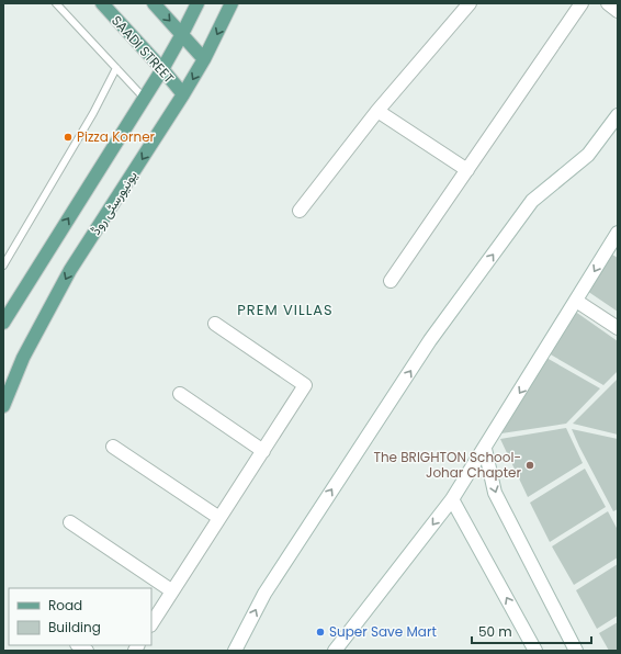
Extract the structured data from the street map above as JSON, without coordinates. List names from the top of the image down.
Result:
{
  "streets": {
    "main road": ["SAADI STREET", "یونیورسٹی روڈ"]
  },
  "crossings": [
    ["SAADI STREET", "یونیورسٹی روڈ"]
  ],
  "districts": ["PREM VILLAS"],
  "places": ["Pizza Korner", "The BRIGHTON School- Johar Chapter", "Super Save Mart"],
  "legend": ["Road", "Building"],
  "scale_bar": "50 m"
}
